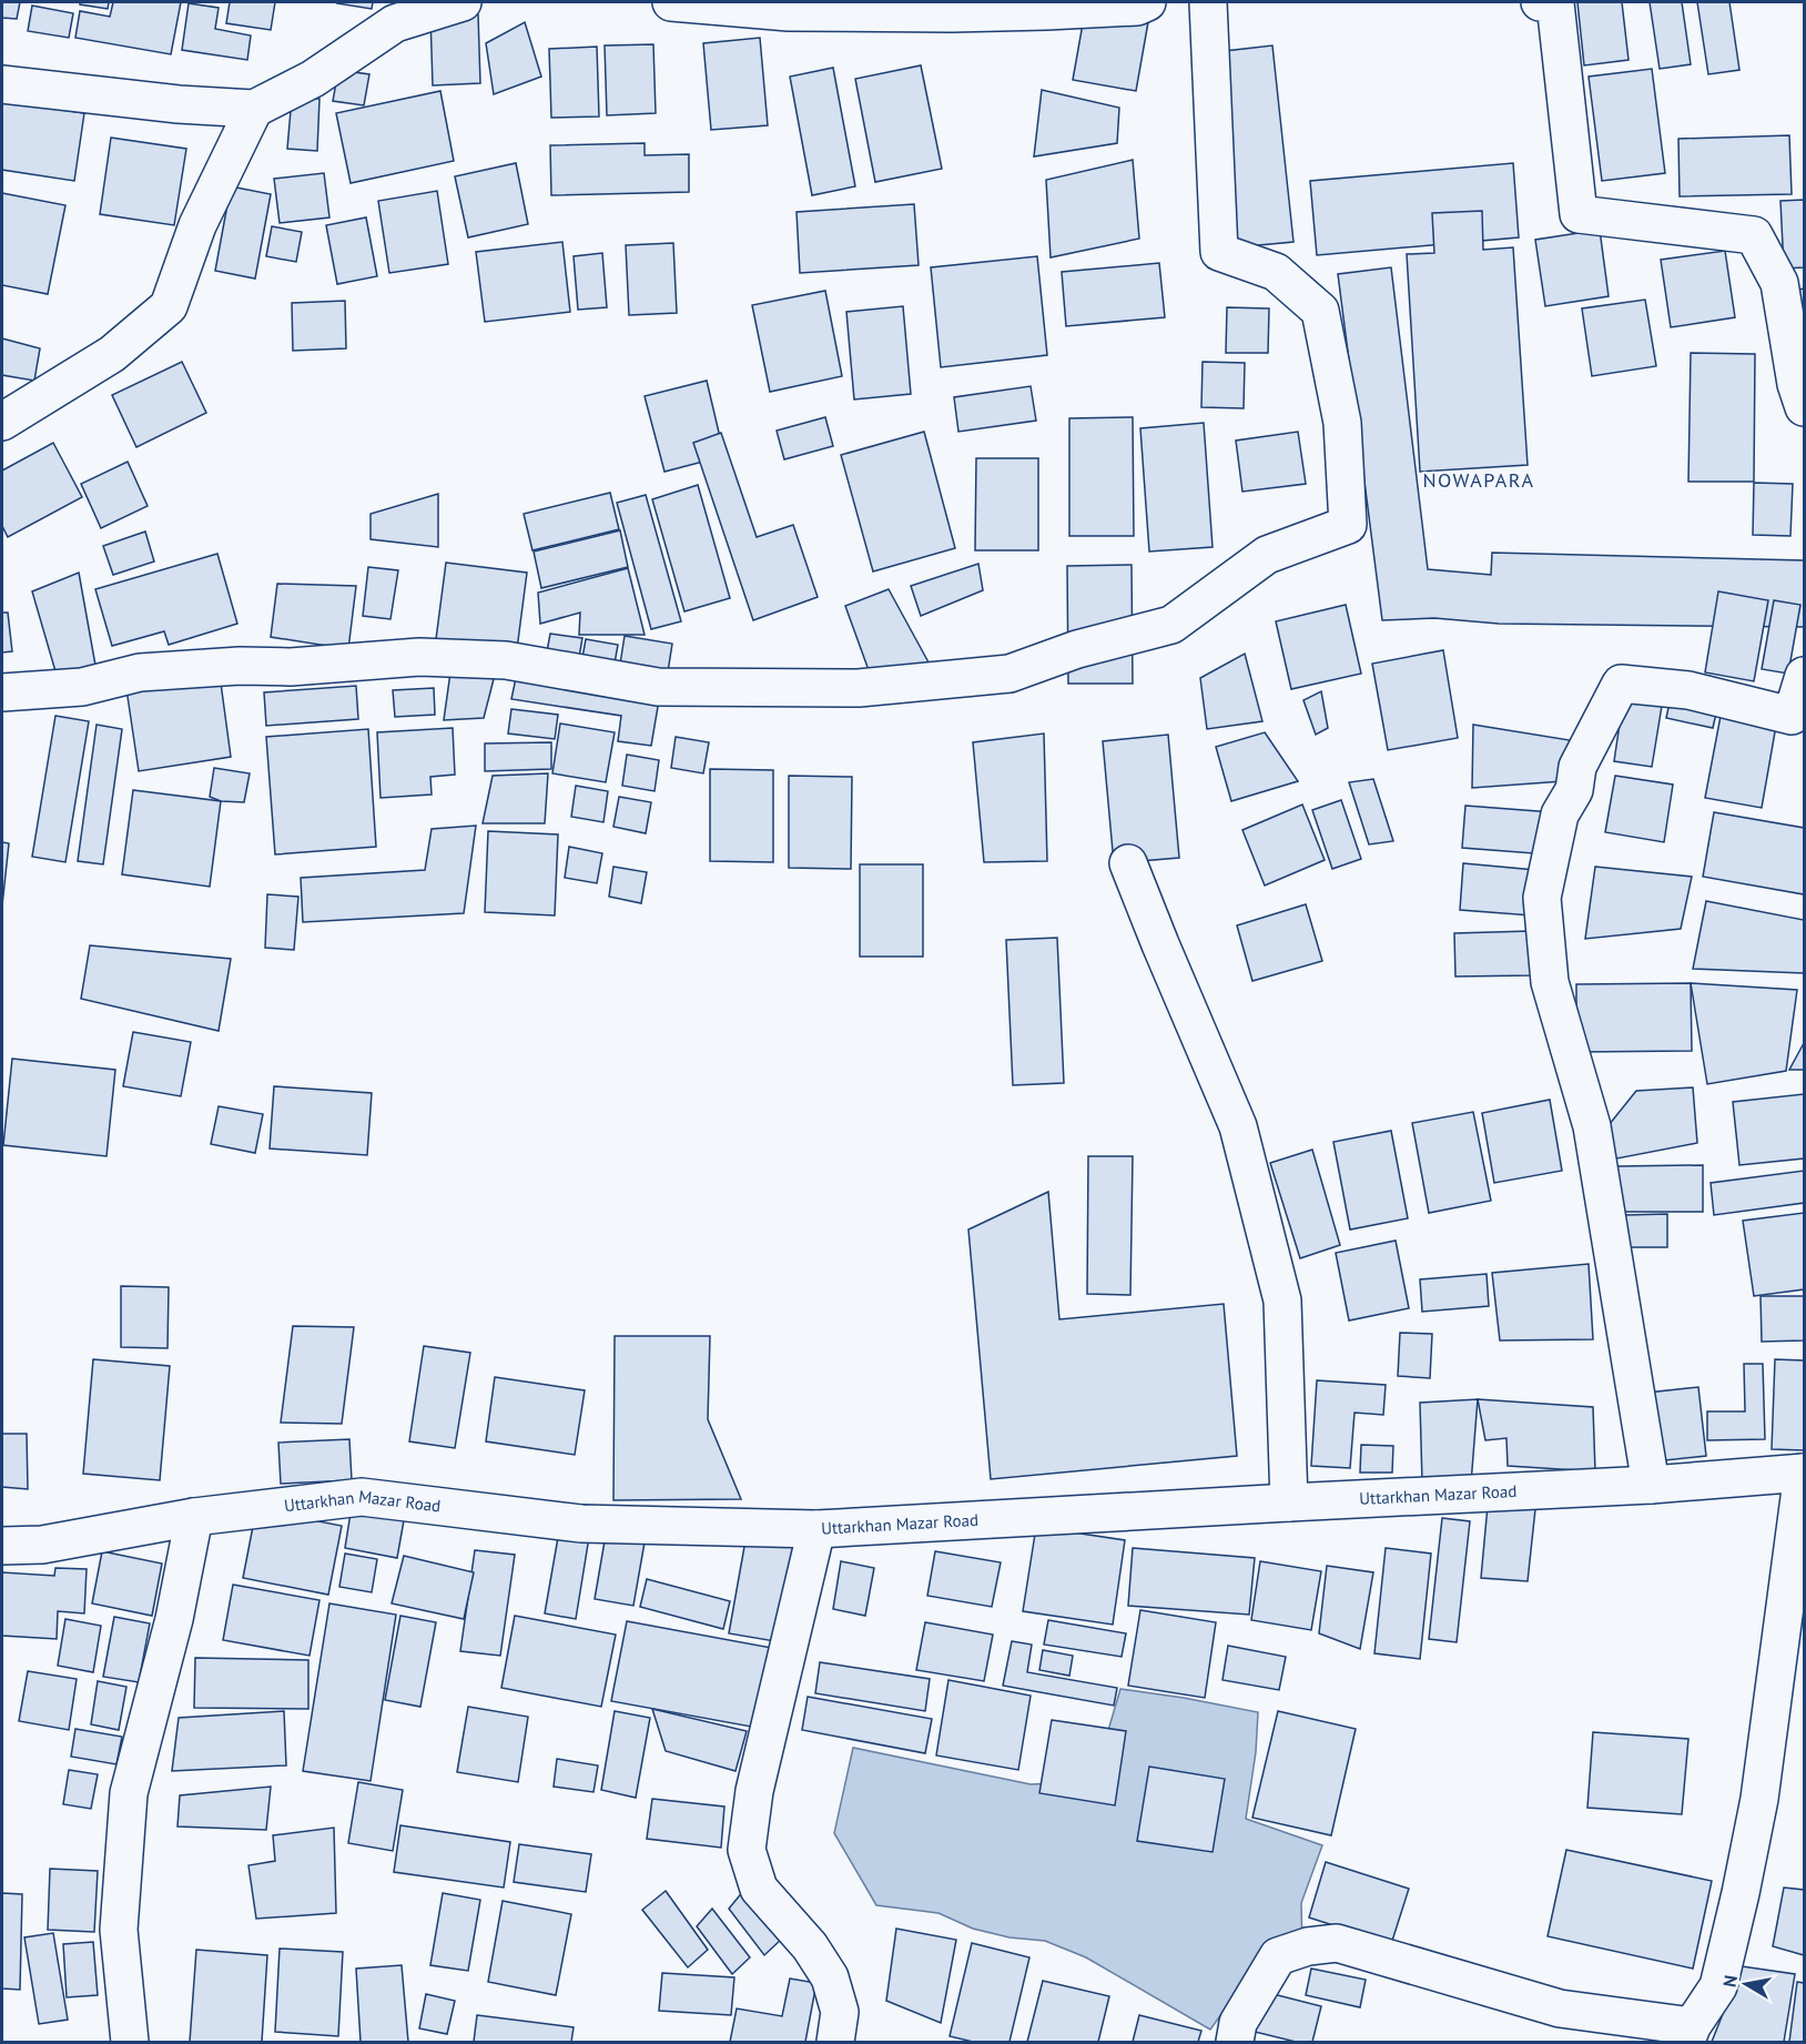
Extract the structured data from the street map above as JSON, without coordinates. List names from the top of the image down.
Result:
{
  "streets": {
    "street": ["Uttarkhan Mazar Road"]
  },
  "districts": ["NOWAPARA"],
  "north": "left"
}
